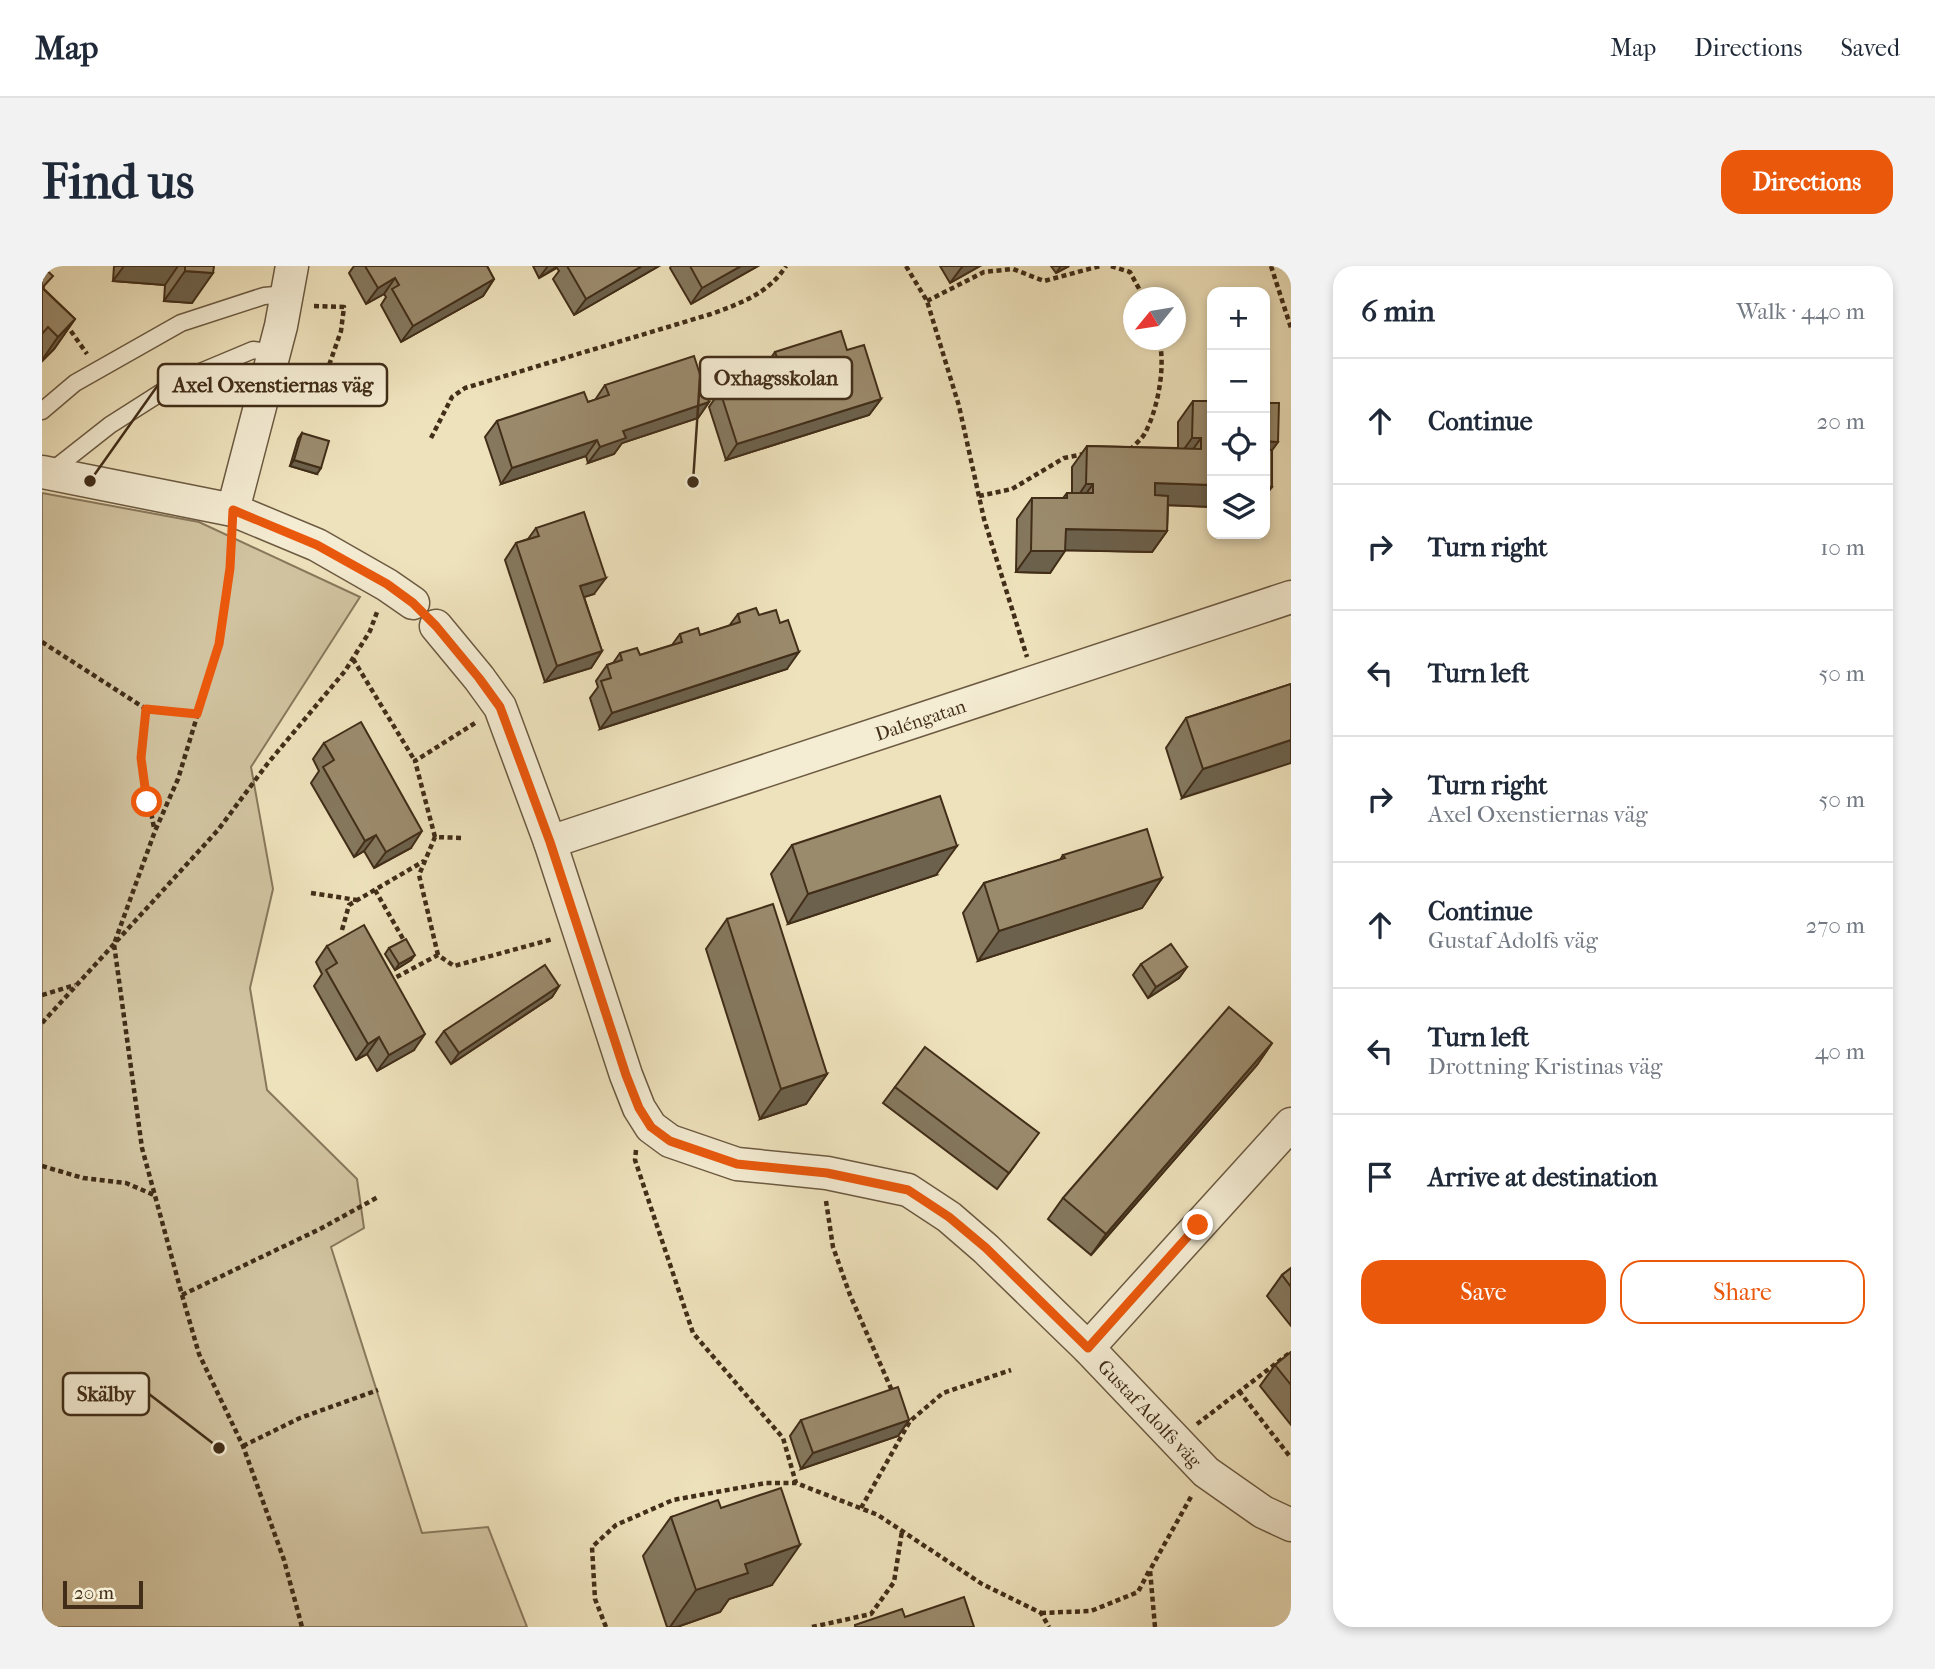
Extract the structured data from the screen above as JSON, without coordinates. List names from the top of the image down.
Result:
{
  "streets": {
    "street": ["Daléngatan", "Gustaf Adolfs väg"]
  },
  "crossings": [
    ["Daléngatan", "Gustaf Adolfs väg"]
  ],
  "places": ["Axel Oxenstiernas väg", "Oxhagsskolan", "Skälby"],
  "scale_bar": "20 m",
  "north": "bottom left",
  "page": {
    "header": "Map",
    "nav": ["Map", "Directions", "Saved"],
    "buttons": [
      "Directions",
      ["Save", "Share"]
    ],
    "title": "Find us",
    "heading": ["6 min", "Walk · 440 m"],
    "map_buttons": ["+", "−"],
    "list": [
      ["Continue", "20 m"],
      ["Turn right", "10 m"],
      ["Turn left", "50 m"],
      ["Turn right", "Axel Oxenstiernas väg", "50 m"],
      ["Continue", "Gustaf Adolfs väg", "270 m"],
      ["Turn left", "Drottning Kristinas väg", "40 m"],
      "Arrive at destination"
    ],
    "scale": "20 m"
  }
}
